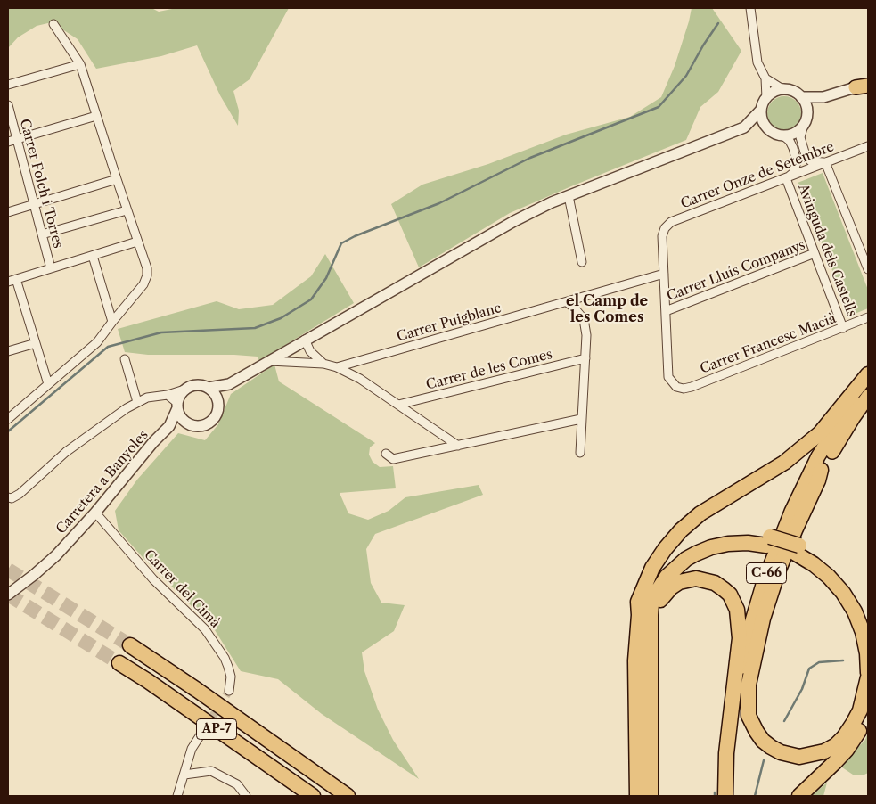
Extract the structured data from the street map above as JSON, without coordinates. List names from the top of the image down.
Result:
{
  "streets": {
    "highway": ["C-66", "AP-7"],
    "street": [
      "Carrer Onze de Setembre",
      "Carrer Folch i Torres",
      "Avinguda dels Castells",
      "Carrer Lluís Companys",
      "Carrer Puigblanc",
      "Carrer Francesc Macià",
      "Carrer de les Comes",
      "Carretera a Banyoles",
      "Carrer del Cimà"
    ]
  },
  "crossings": [
    ["Carrer Onze de Setembre", "Avinguda dels Castells"],
    ["Carrer Onze de Setembre", "Carrer Puigblanc"],
    ["Avinguda dels Castells", "Carrer Lluís Companys"],
    ["Avinguda dels Castells", "Carrer Francesc Macià"],
    ["Carrer Lluís Companys", "Carrer Francesc Macià"],
    ["Carretera a Banyoles", "Carrer del Cimà"]
  ],
  "districts": ["el Camp de les Comes"]
}
